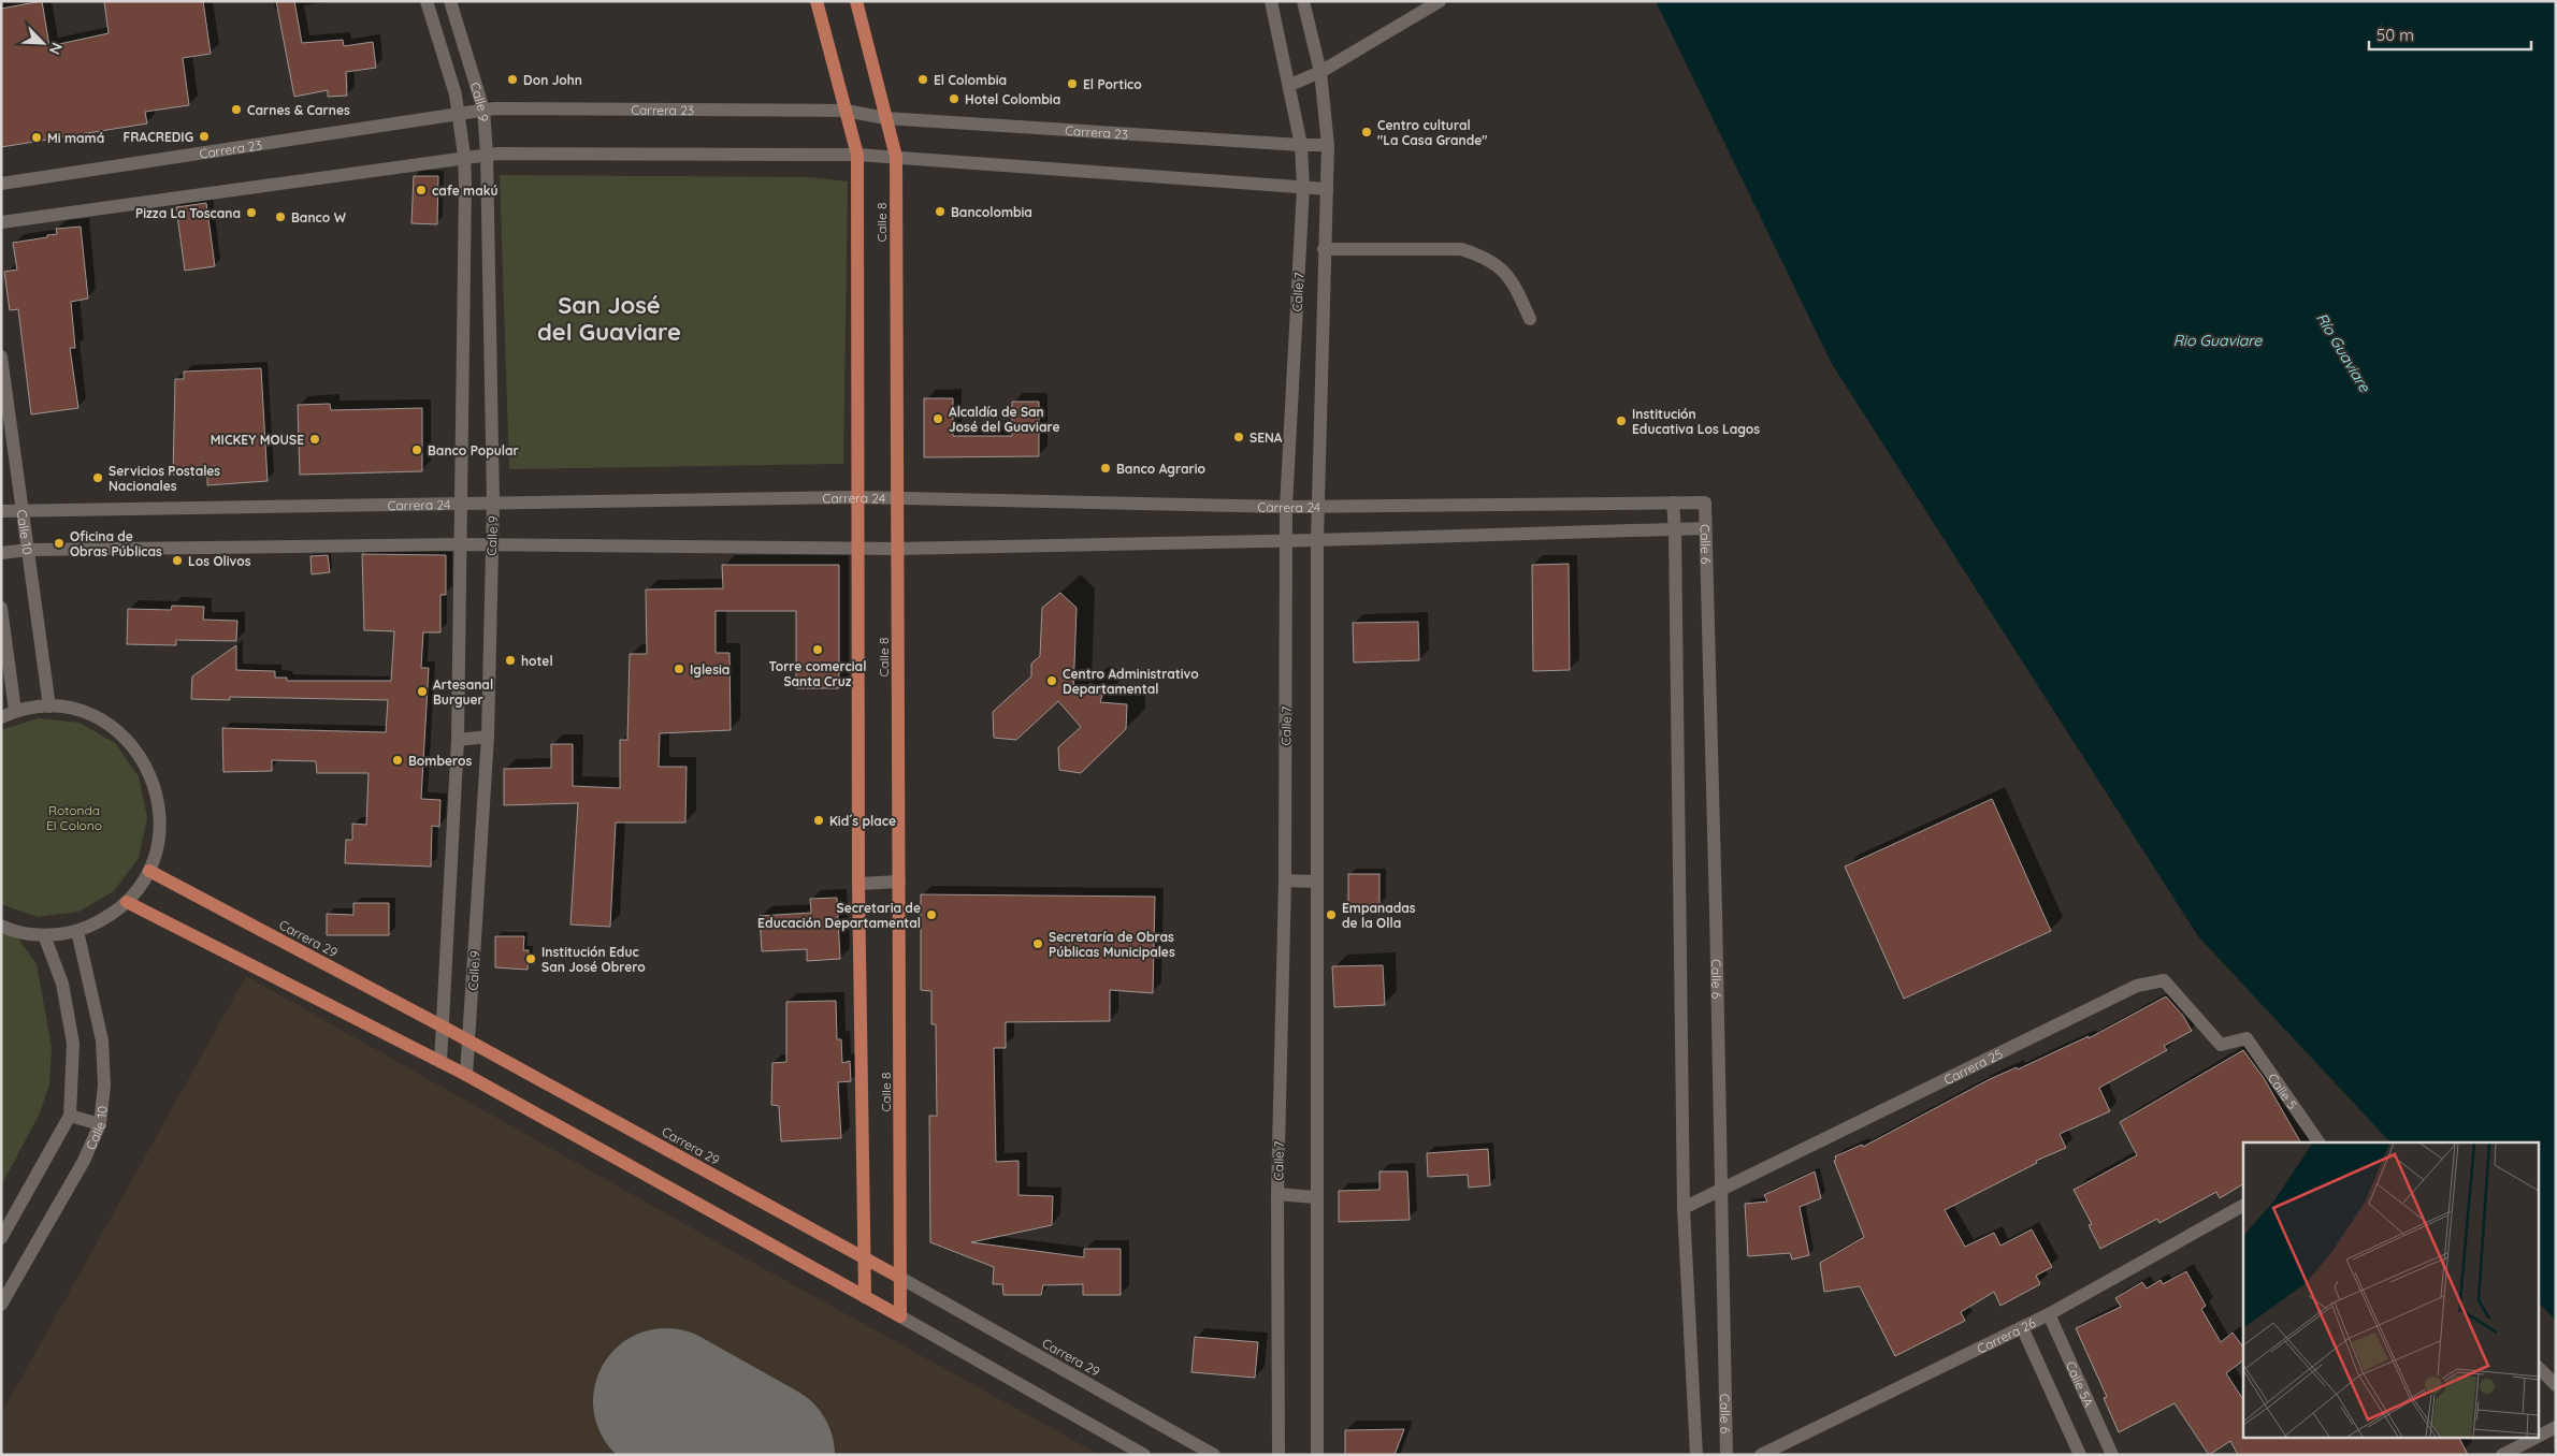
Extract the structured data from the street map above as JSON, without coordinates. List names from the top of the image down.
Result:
{
  "streets": {
    "main road": ["Calle 8", "Carrera 29"],
    "street": [
      "Calle 9",
      "Carrera 23",
      "Calle 7",
      "Carrera 24",
      "Calle 10",
      "Calle 6",
      "Carrera 25",
      "Calle 5",
      "Carrera 26",
      "Calle 5A"
    ]
  },
  "crossings": [
    ["Calle 9", "Carrera 23"],
    ["Calle 9", "Carrera 24"],
    ["Calle 9", "Carrera 29"],
    ["Carrera 23", "Calle 8"],
    ["Carrera 23", "Calle 7"],
    ["Calle 8", "Carrera 24"],
    ["Calle 8", "Carrera 29"],
    ["Calle 7", "Carrera 24"],
    ["Carrera 24", "Calle 10"],
    ["Carrera 24", "Calle 6"],
    ["Calle 6", "Carrera 25"],
    ["Carrera 25", "Calle 5"],
    ["Carrera 26", "Calle 5A"]
  ],
  "districts": ["San José del Guaviare"],
  "water": ["Rio Guaviare", "Río Guaviare"],
  "parks": ["Rotonda El Colono"],
  "places": [
    "Don John",
    "El Colombia",
    "El Portico",
    "Hotel Colombia",
    "Carnes & Carnes",
    "Centro cultural \"La Casa Grande\"",
    "FRACREDIG",
    "Mi mamá",
    "cafe makú",
    "Bancolombia",
    "Pizza La Toscana",
    "Banco W",
    "Alcaldía de San José del Guaviare",
    "Institución Educativa Los Lagos",
    "SENA",
    "MICKEY MOUSE",
    "Banco Popular",
    "Banco Agrario",
    "Servicios Postales Nacionales",
    "Oficina de Obras Públicas",
    "Los Olivos",
    "Torre comercial Santa Cruz",
    "hotel",
    "Iglesia",
    "Centro Administrativo Departamental",
    "Artesanal Burguer",
    "Bomberos",
    "Kid´s place",
    "Secretaria de Educación Departamental",
    "Empanadas de la Olla",
    "Secretaría de Obras Públicas Municipales",
    "Institución Educ San José Obrero"
  ],
  "scale_bar": "50 m",
  "north": "bottom right"
}
